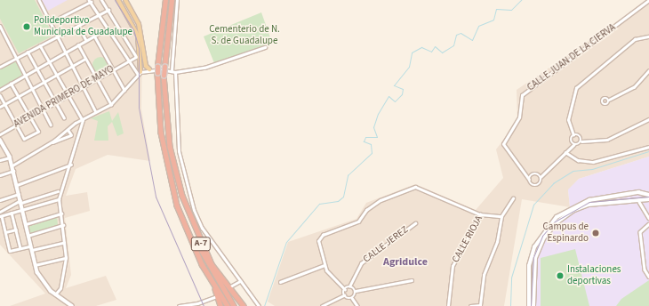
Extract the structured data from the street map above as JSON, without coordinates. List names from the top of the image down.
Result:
{
  "streets": {
    "highway": ["A-7"],
    "street": [
      "CALLE JUAN DE LA CIERVA",
      "AVENIDA PRIMERO DE MAYO",
      "CALLE RIOJA",
      "CALLE JEREZ"
    ]
  },
  "districts": ["Agridulce"],
  "parks": ["Cementerio de N. S. de Guadalupe"],
  "places": ["Polideportivo Municipal de Guadalupe", "Campus de Espinardo", "Instalaciones deportivas"]
}
